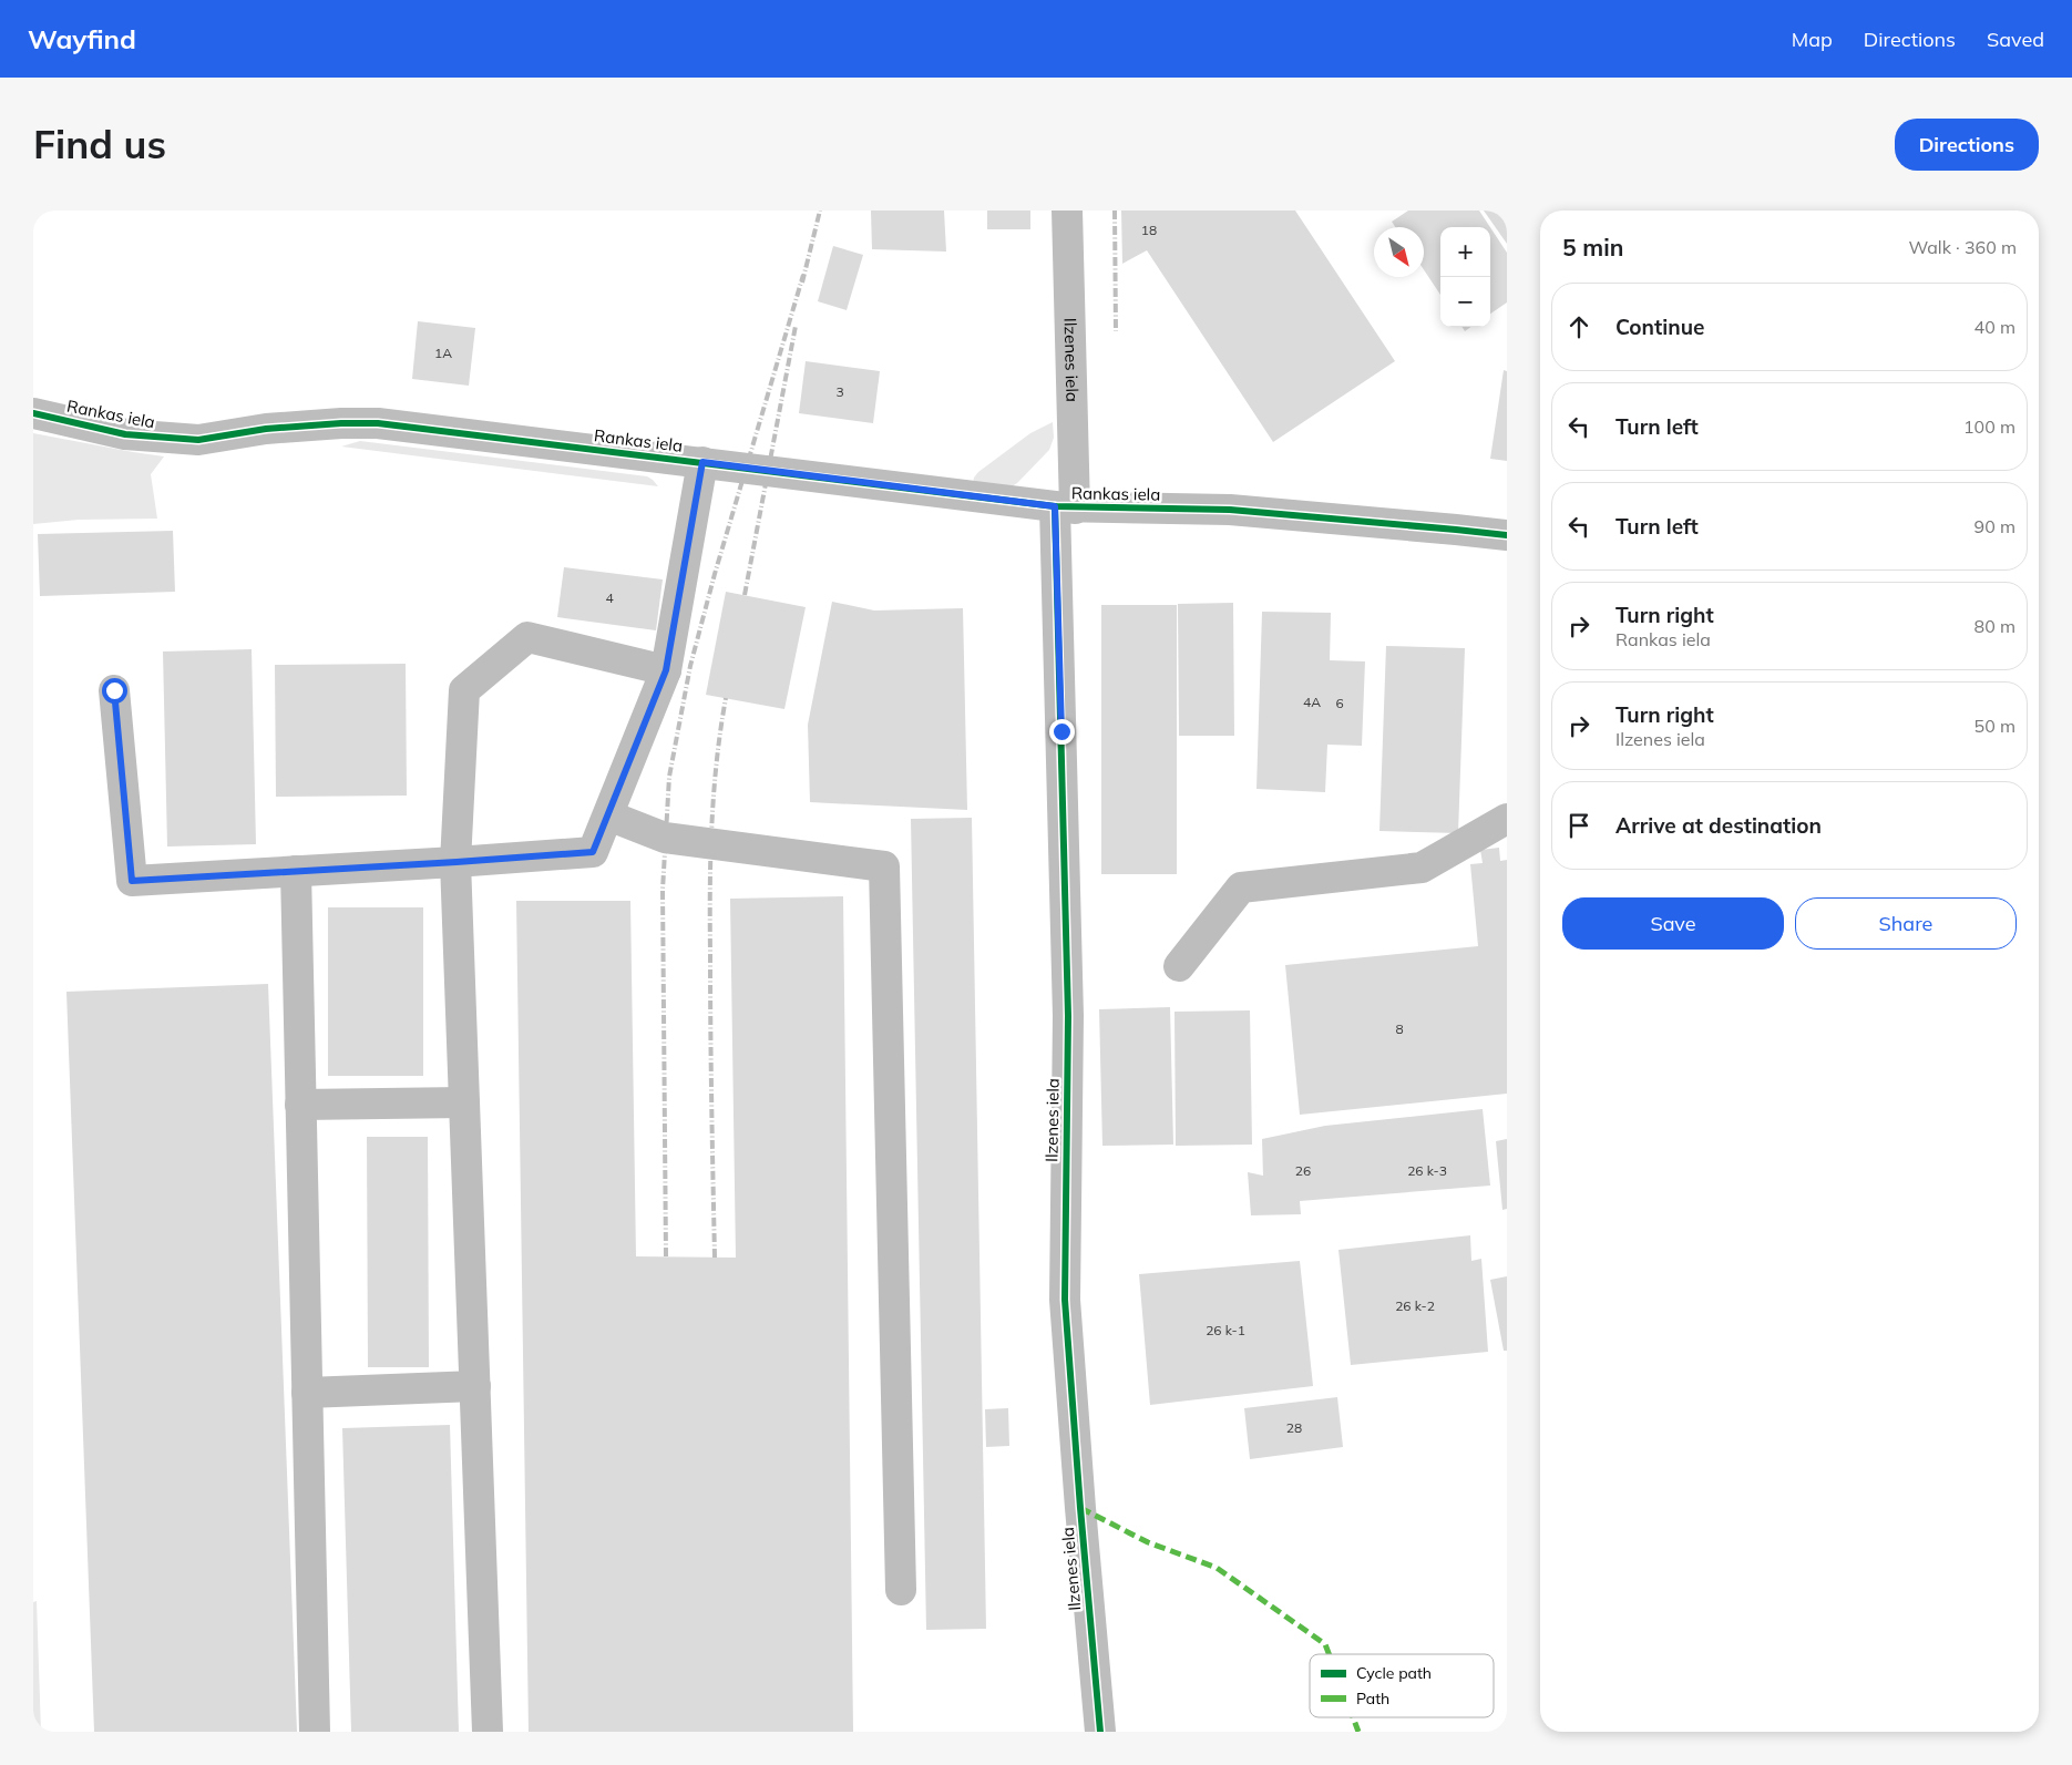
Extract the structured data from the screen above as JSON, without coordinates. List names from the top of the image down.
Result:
{
  "streets": {
    "street": ["Ilzenes iela", "Rankas iela"]
  },
  "crossings": [
    ["Ilzenes iela", "Rankas iela"]
  ],
  "house_numbers": [
    "18",
    "1A",
    "3",
    "4",
    "4A",
    "6",
    "8",
    "26",
    "26 k-3",
    "26 k-2",
    "26 k-1",
    "28"
  ],
  "legend": ["Cycle path", "Path"],
  "north": "bottom right",
  "page": {
    "header": "Wayfind",
    "nav": ["Map", "Directions", "Saved"],
    "buttons": [
      "Directions",
      ["Save", "Share"]
    ],
    "title": "Find us",
    "heading": ["5 min", "Walk · 360 m"],
    "map_buttons": ["+", "−"],
    "list": [
      ["Continue", "40 m"],
      ["Turn left", "100 m"],
      ["Turn left", "90 m"],
      ["Turn right", "Rankas iela", "80 m"],
      ["Turn right", "Ilzenes iela", "50 m"],
      "Arrive at destination"
    ]
  }
}
